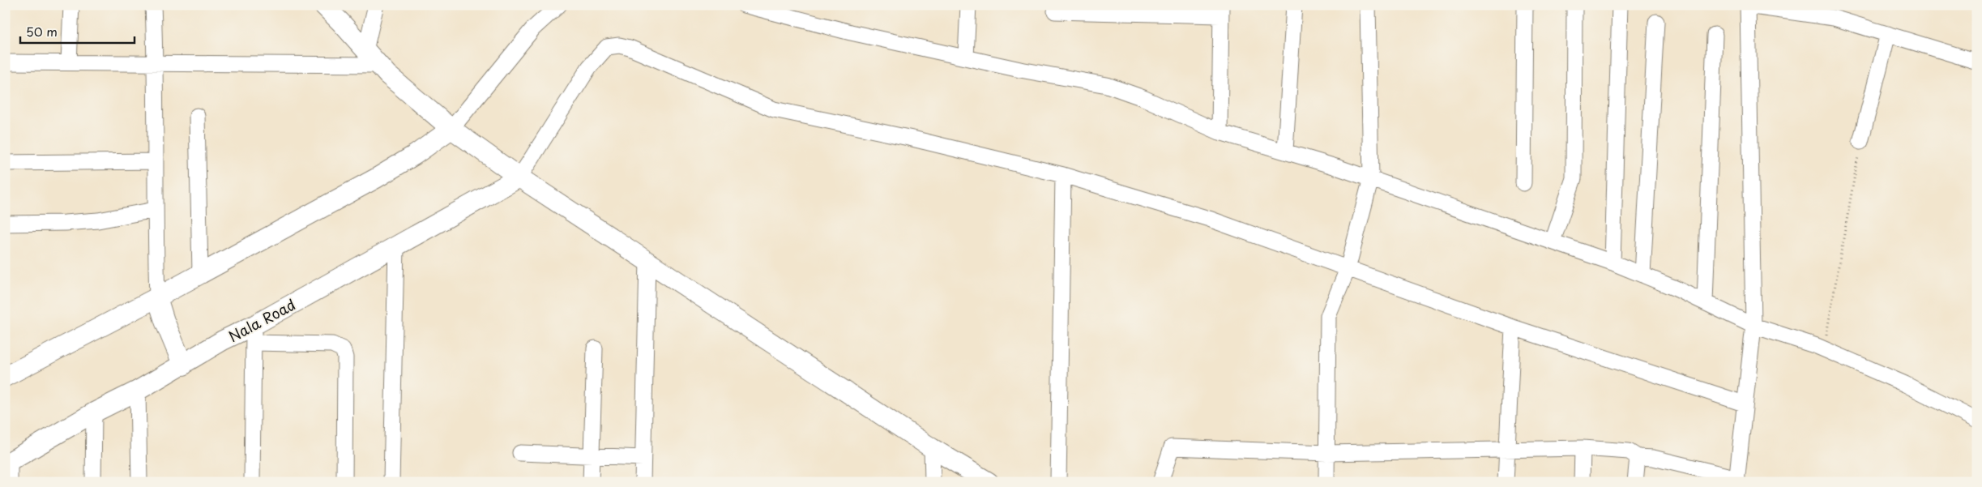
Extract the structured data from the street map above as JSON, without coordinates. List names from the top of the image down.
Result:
{
  "streets": {
    "street": ["Nala Road"]
  },
  "scale_bar": "50 m"
}
